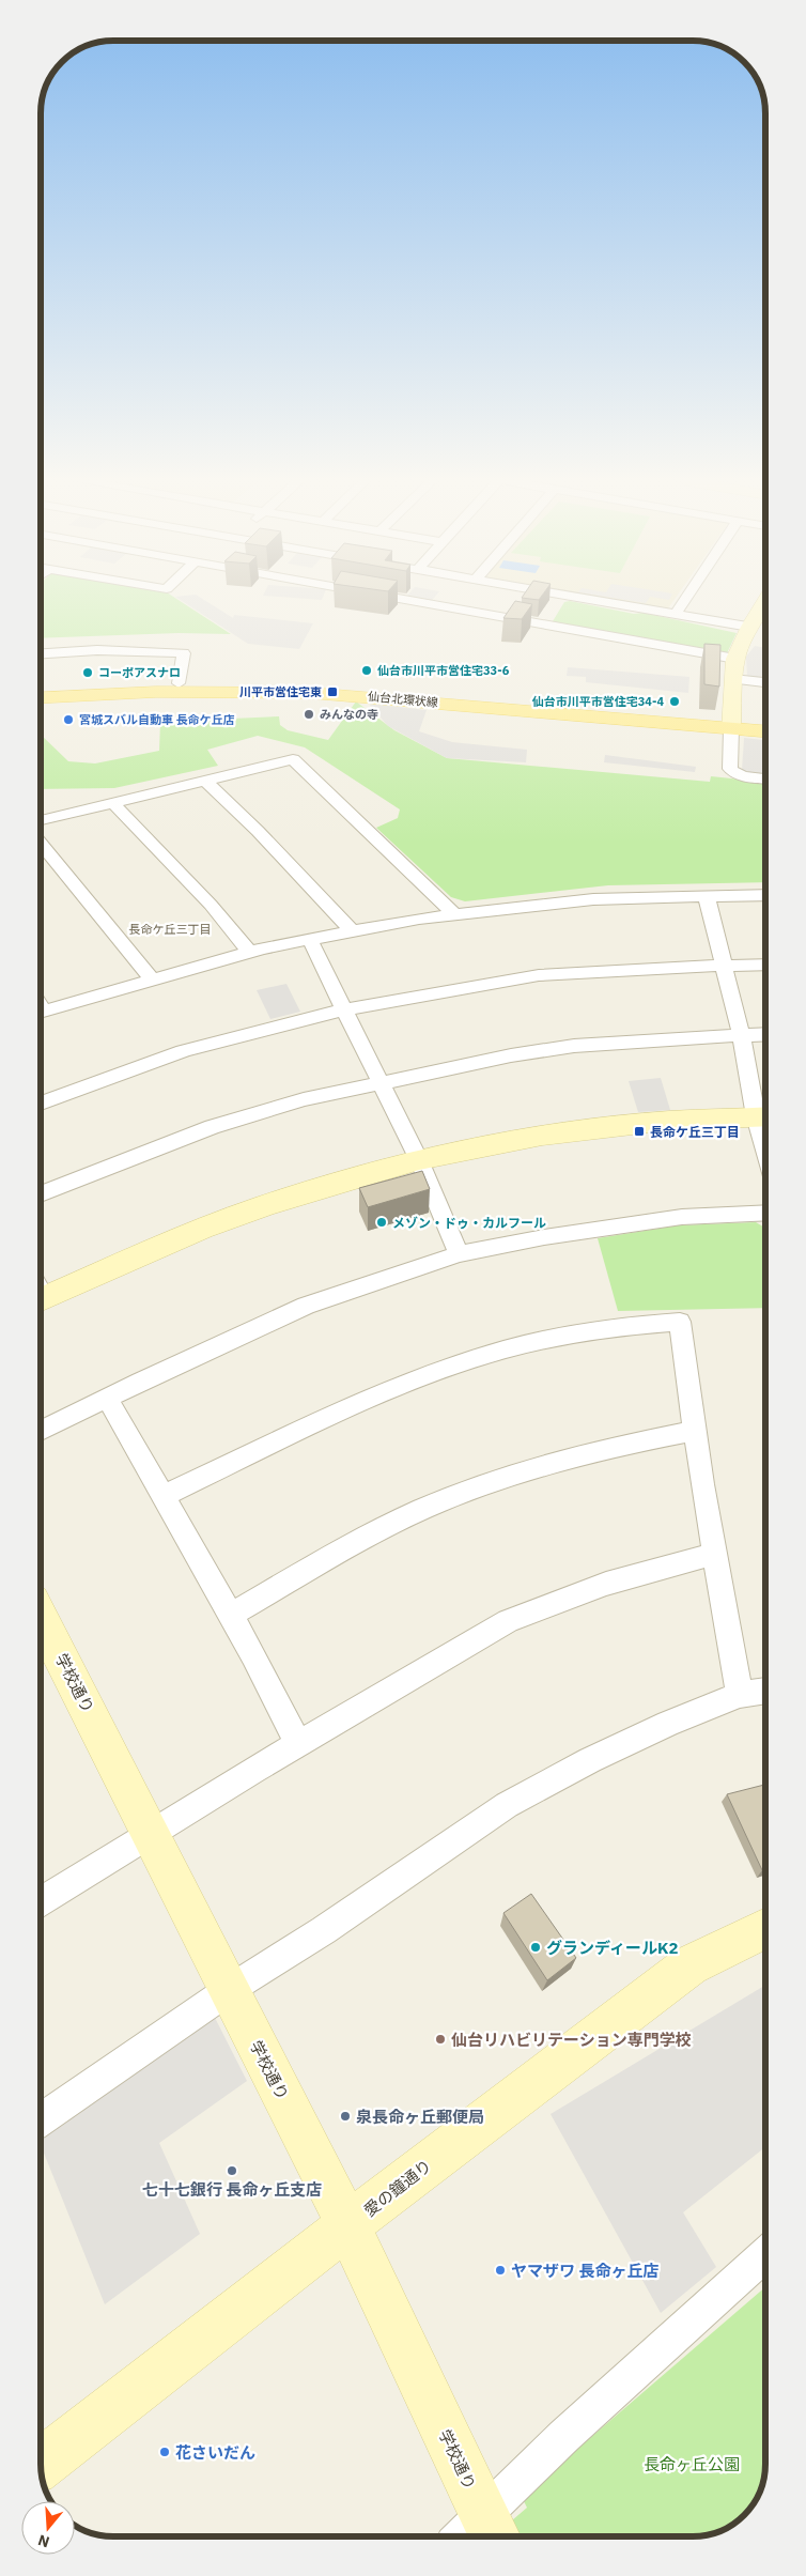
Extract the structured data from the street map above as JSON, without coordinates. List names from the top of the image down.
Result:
{
  "streets": {
    "main road": ["仙台北環状線"],
    "street": ["学校通り", "愛の鐘通り"]
  },
  "crossings": [
    ["学校通り", "愛の鐘通り"]
  ],
  "districts": ["長命ケ丘三丁目"],
  "parks": ["長命ヶ丘公園"],
  "places": {
    "other": [
      "仙台市川平市営住宅33-6",
      "コーポアスナロ",
      "仙台市川平市営住宅34-4",
      "みんなの寺",
      "宮城スバル自動車 長命ケ丘店",
      "メゾン・ドゥ・カルフール",
      "グランディールK2",
      "仙台リハビリテーション専門学校",
      "泉長命ヶ丘郵便局",
      "七十七銀行 長命ヶ丘支店",
      "ヤマザワ 長命ヶ丘店",
      "花さいだん"
    ],
    "transit": ["川平市営住宅東", "長命ケ丘三丁目"]
  },
  "north": "bottom"
}
